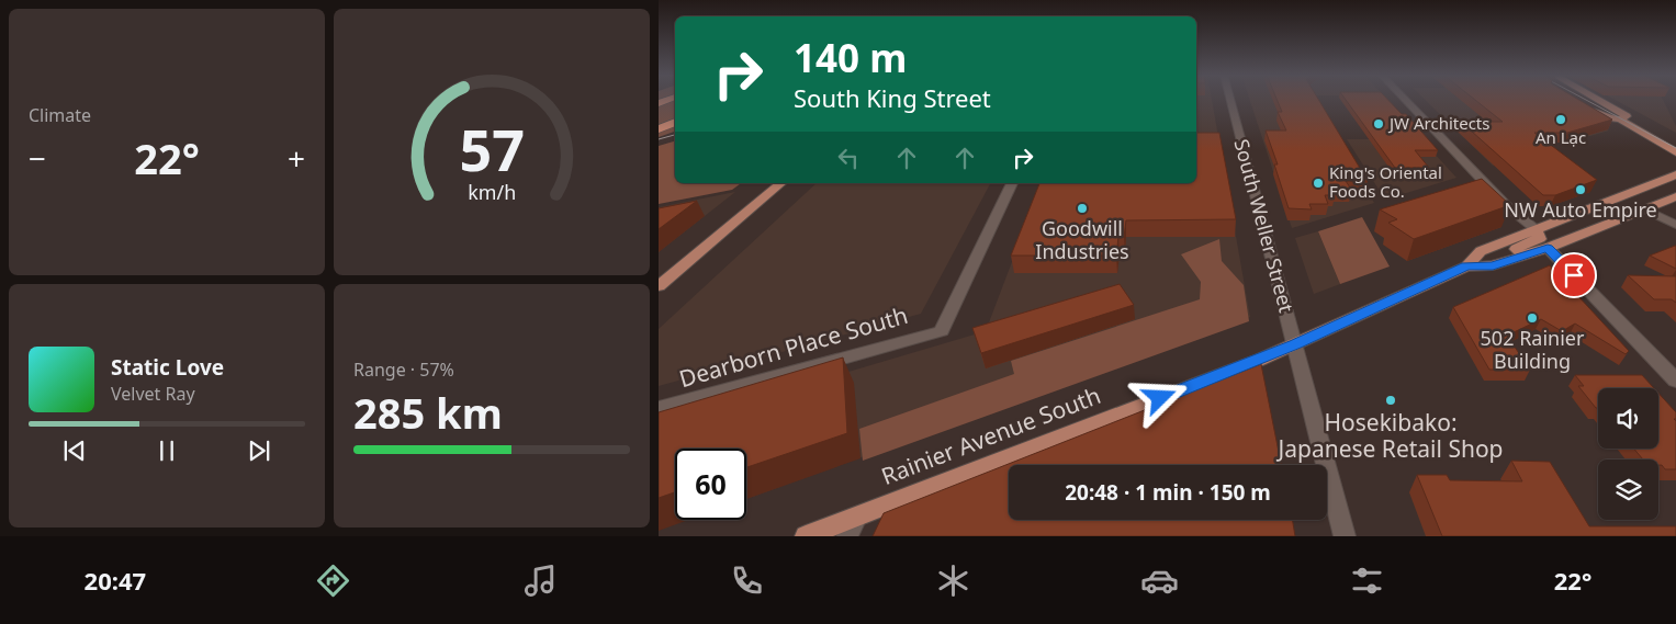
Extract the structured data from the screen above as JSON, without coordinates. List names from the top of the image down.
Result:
{
  "streets": {
    "main road": ["Rainier Avenue South"],
    "street": ["South Weller Street", "Dearborn Place South"]
  },
  "crossings": [
    ["South Weller Street", "Rainier Avenue South"]
  ],
  "places": [
    "An Lạc",
    "JW Architects",
    "King's Oriental Foods Co.",
    "NW Auto Empire",
    "Goodwill Industries",
    "502 Rainier Building",
    "Hosekibako: Japanese Retail Shop"
  ],
  "page": {
    "tile": [
      "Climate",
      ["Range · 57%", "285 km"]
    ],
    "turn": ["140 m", "South King Street"],
    "heat": ["−", "22°", "+"],
    "song": ["Static Love", "Velvet Ray"],
    "limit": "60",
    "trip": "20:48 · 1 min · 150 m",
    "tabs": ["20:47", "22°"],
    "gauge": ["57", "km/h"]
  }
}
